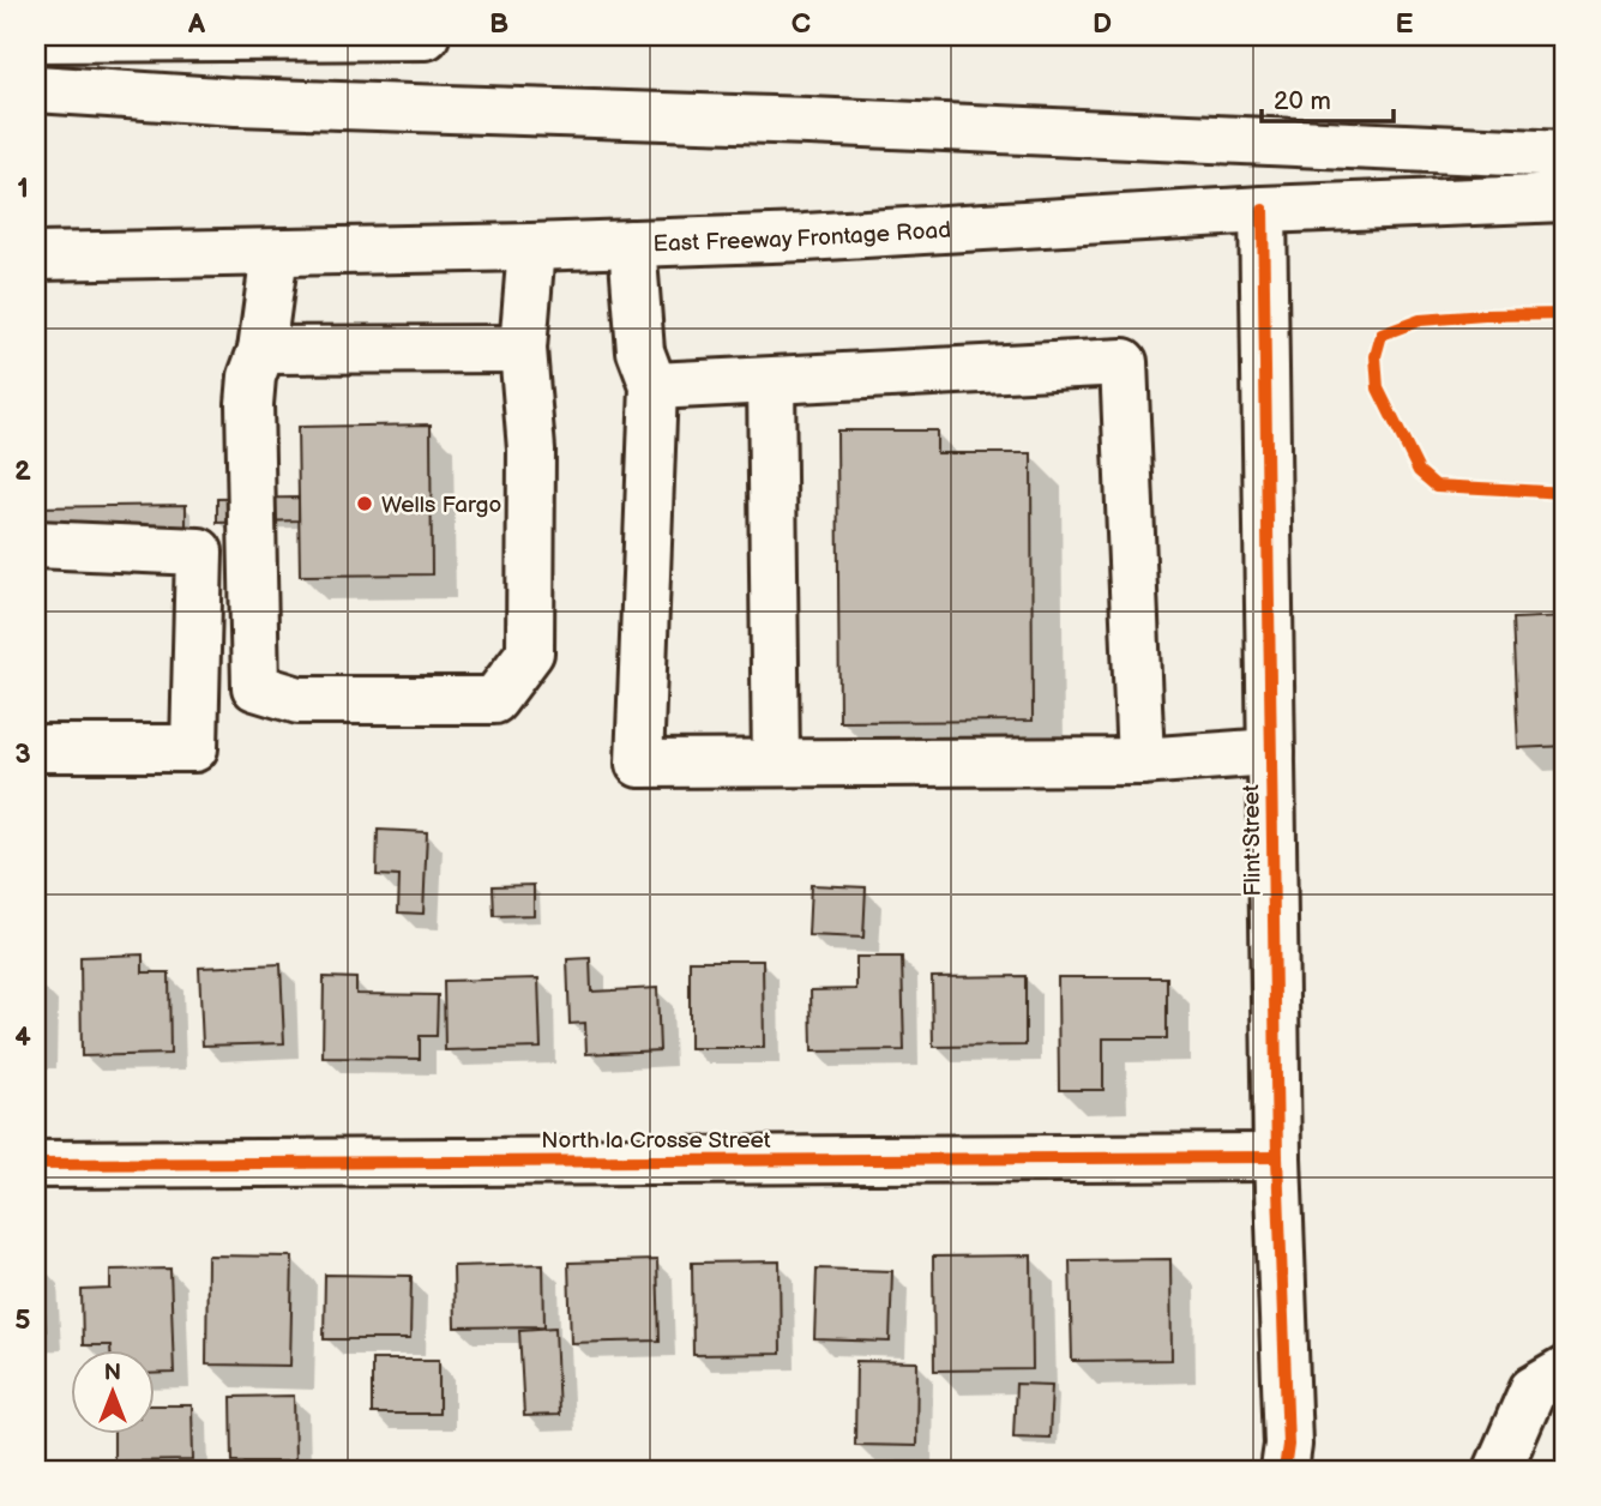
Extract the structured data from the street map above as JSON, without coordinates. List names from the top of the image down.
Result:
{
  "streets": {
    "main road": ["East Freeway Frontage Road", "Flint Street", "North la Crosse Street"]
  },
  "crossings": [
    ["East Freeway Frontage Road", "Flint Street"],
    ["Flint Street", "North la Crosse Street"]
  ],
  "places": ["Wells Fargo"],
  "scale_bar": "20 m",
  "north": "top",
  "grid": {
    "columns": [
      "A",
      "B",
      "C",
      "D",
      "E"
    ],
    "rows": [
      "1",
      "2",
      "3",
      "4",
      "5"
    ]
  }
}
